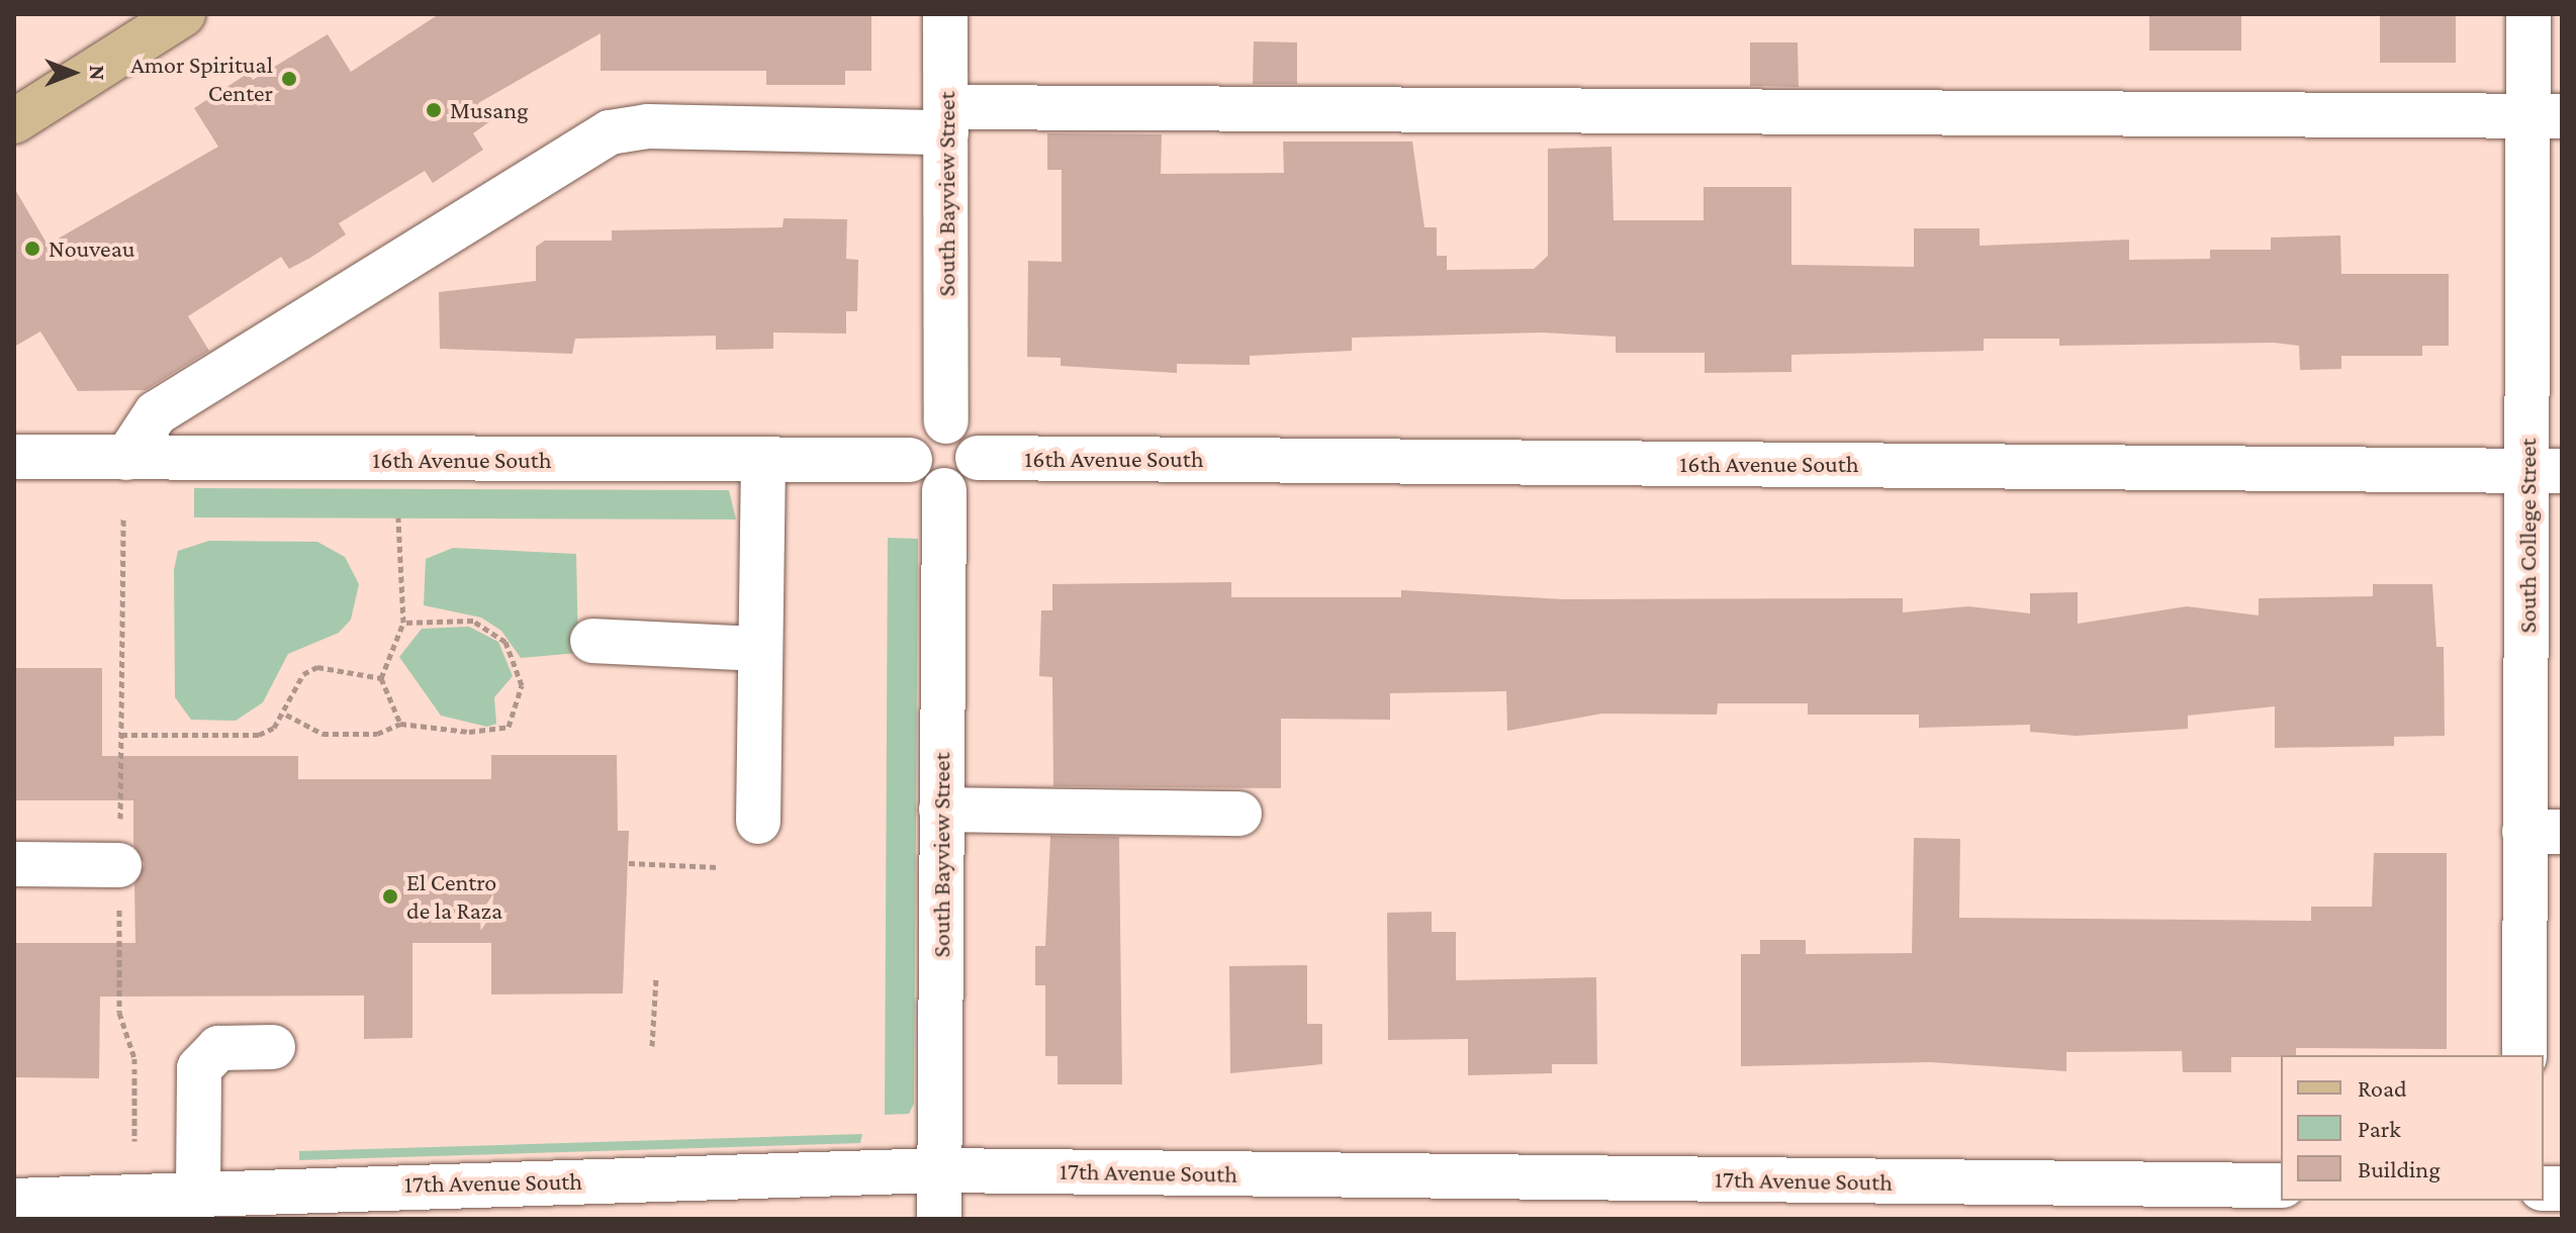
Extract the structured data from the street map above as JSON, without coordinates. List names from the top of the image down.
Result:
{
  "streets": {
    "street": [
      "South Bayview Street",
      "16th Avenue South",
      "South College Street",
      "17th Avenue South"
    ]
  },
  "crossings": [
    ["South Bayview Street", "16th Avenue South"],
    ["South Bayview Street", "17th Avenue South"],
    ["16th Avenue South", "South College Street"]
  ],
  "places": [
    "Amor Spiritual Center",
    "Musang",
    "Nouveau",
    "El Centro de la Raza"
  ],
  "legend": ["Road", "Park", "Building"],
  "north": "right"
}
